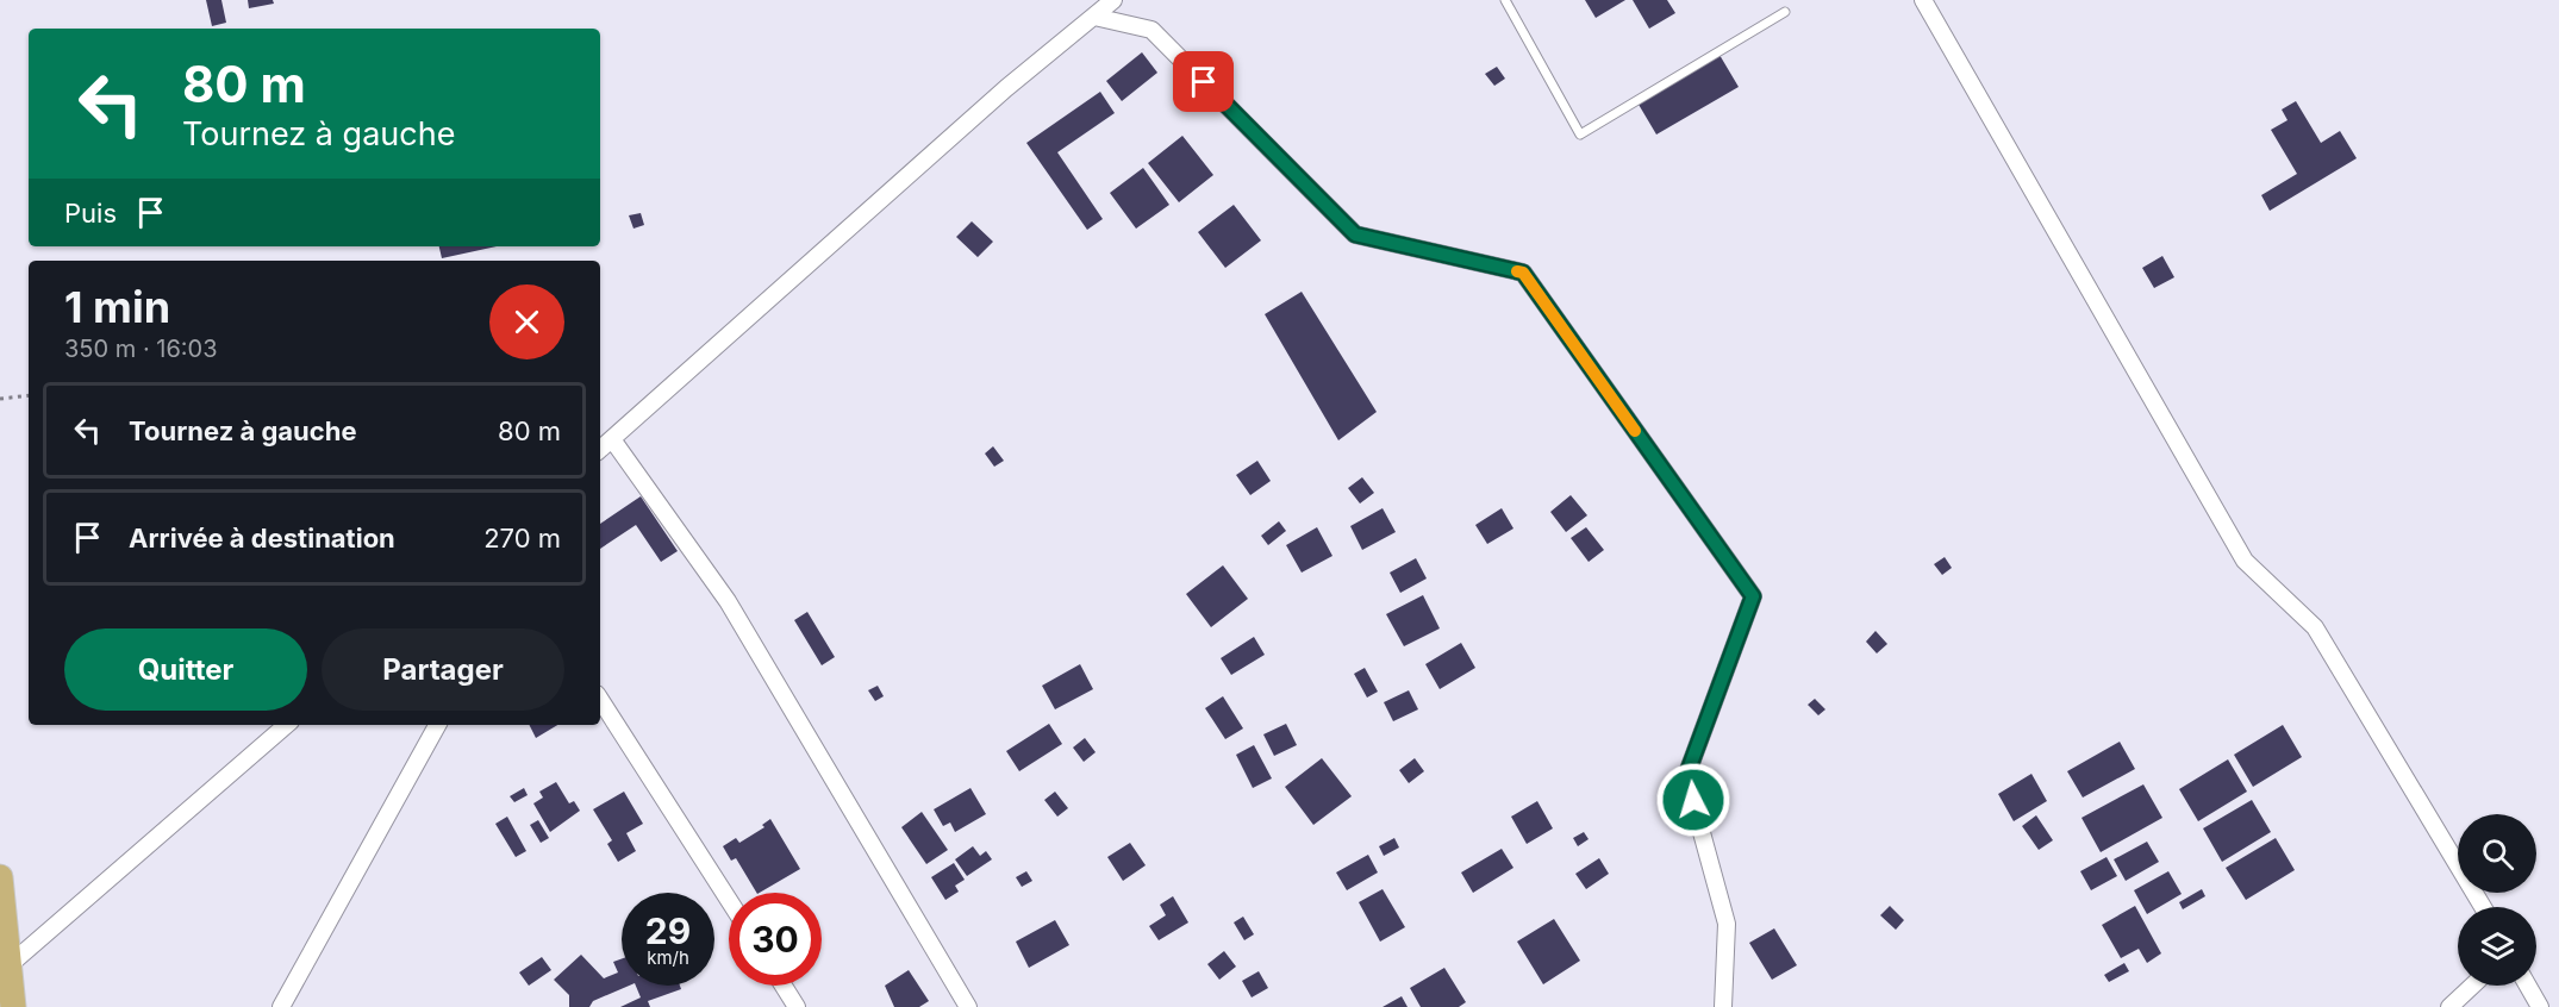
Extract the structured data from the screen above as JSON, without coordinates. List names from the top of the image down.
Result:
{
  "page": {
    "turn": ["80 m", "Tournez à gauche"],
    "then": "Puis",
    "heading": ["1 min", "350 m · 16:03"],
    "list": [
      {
        "name": "Tournez à gauche",
        "value": "80 m"
      },
      {
        "name": "Arrivée à destination",
        "value": "270 m"
      }
    ],
    "buttons": ["Quitter", "Partager"],
    "speed": "29 km/h",
    "limit": "30"
  }
}
